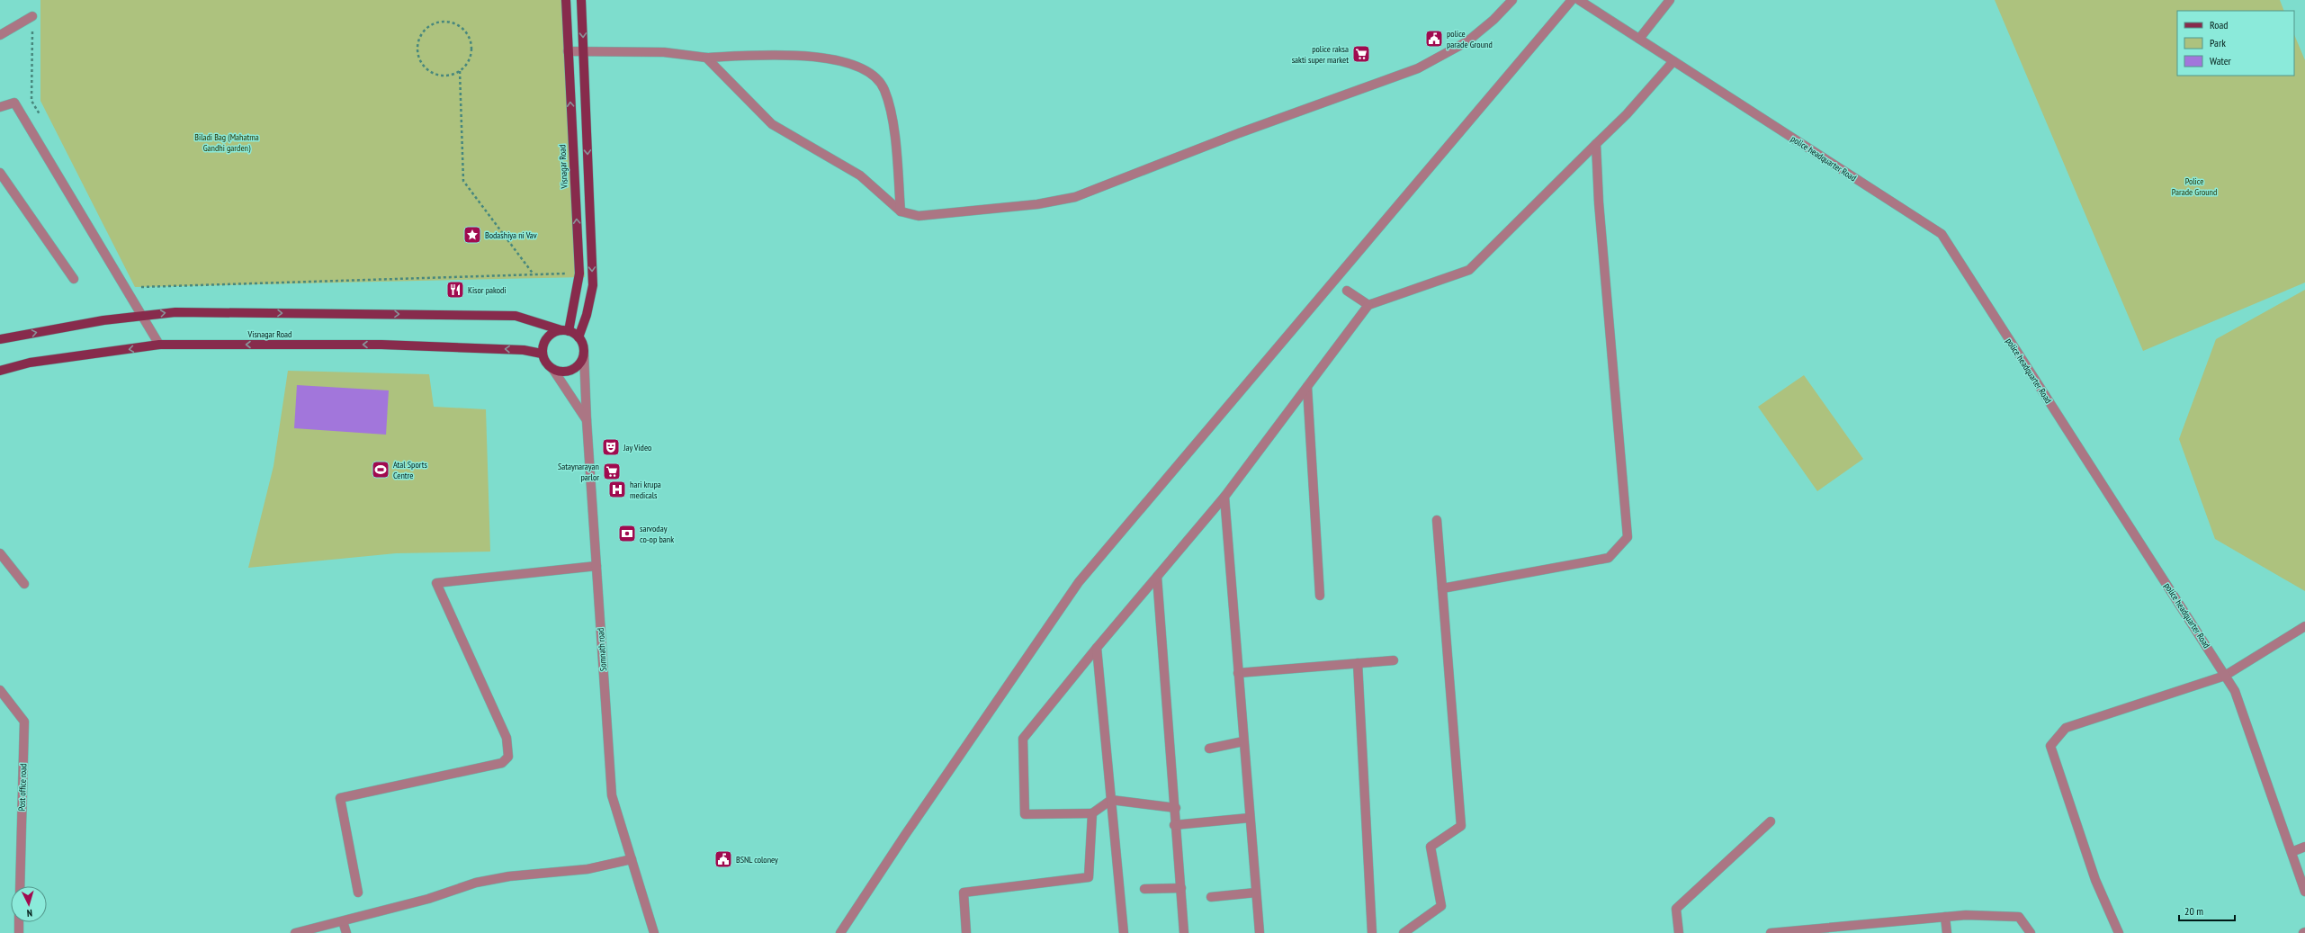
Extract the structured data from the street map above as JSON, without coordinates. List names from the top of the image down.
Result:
{
  "streets": {
    "main road": ["Visnagar Road"],
    "street": ["police headquarter Road", "Somnath road", "Post office road"]
  },
  "crossings": [
    ["Visnagar Road", "Somnath road"]
  ],
  "parks": ["Biladi Bag (Mahatma Gandhi garden)", "Police Parade Ground"],
  "places": {
    "public building": ["police parade Ground", "BSNL coloney"],
    "supermarket": ["police raksa sakti super market", "Sataynarayan parlor"],
    "place": ["Bodashiya ni Vav"],
    "restaurant": ["Kisor pakodi"],
    "theatre": ["Jay Video"],
    "sports": ["Atal Sports Centre"],
    "hospital": ["hari krupa medicals"],
    "bank": ["sarvoday co-op bank"]
  },
  "legend": ["Road", "Park", "Water"],
  "scale_bar": "20 m",
  "north": "bottom"
}
